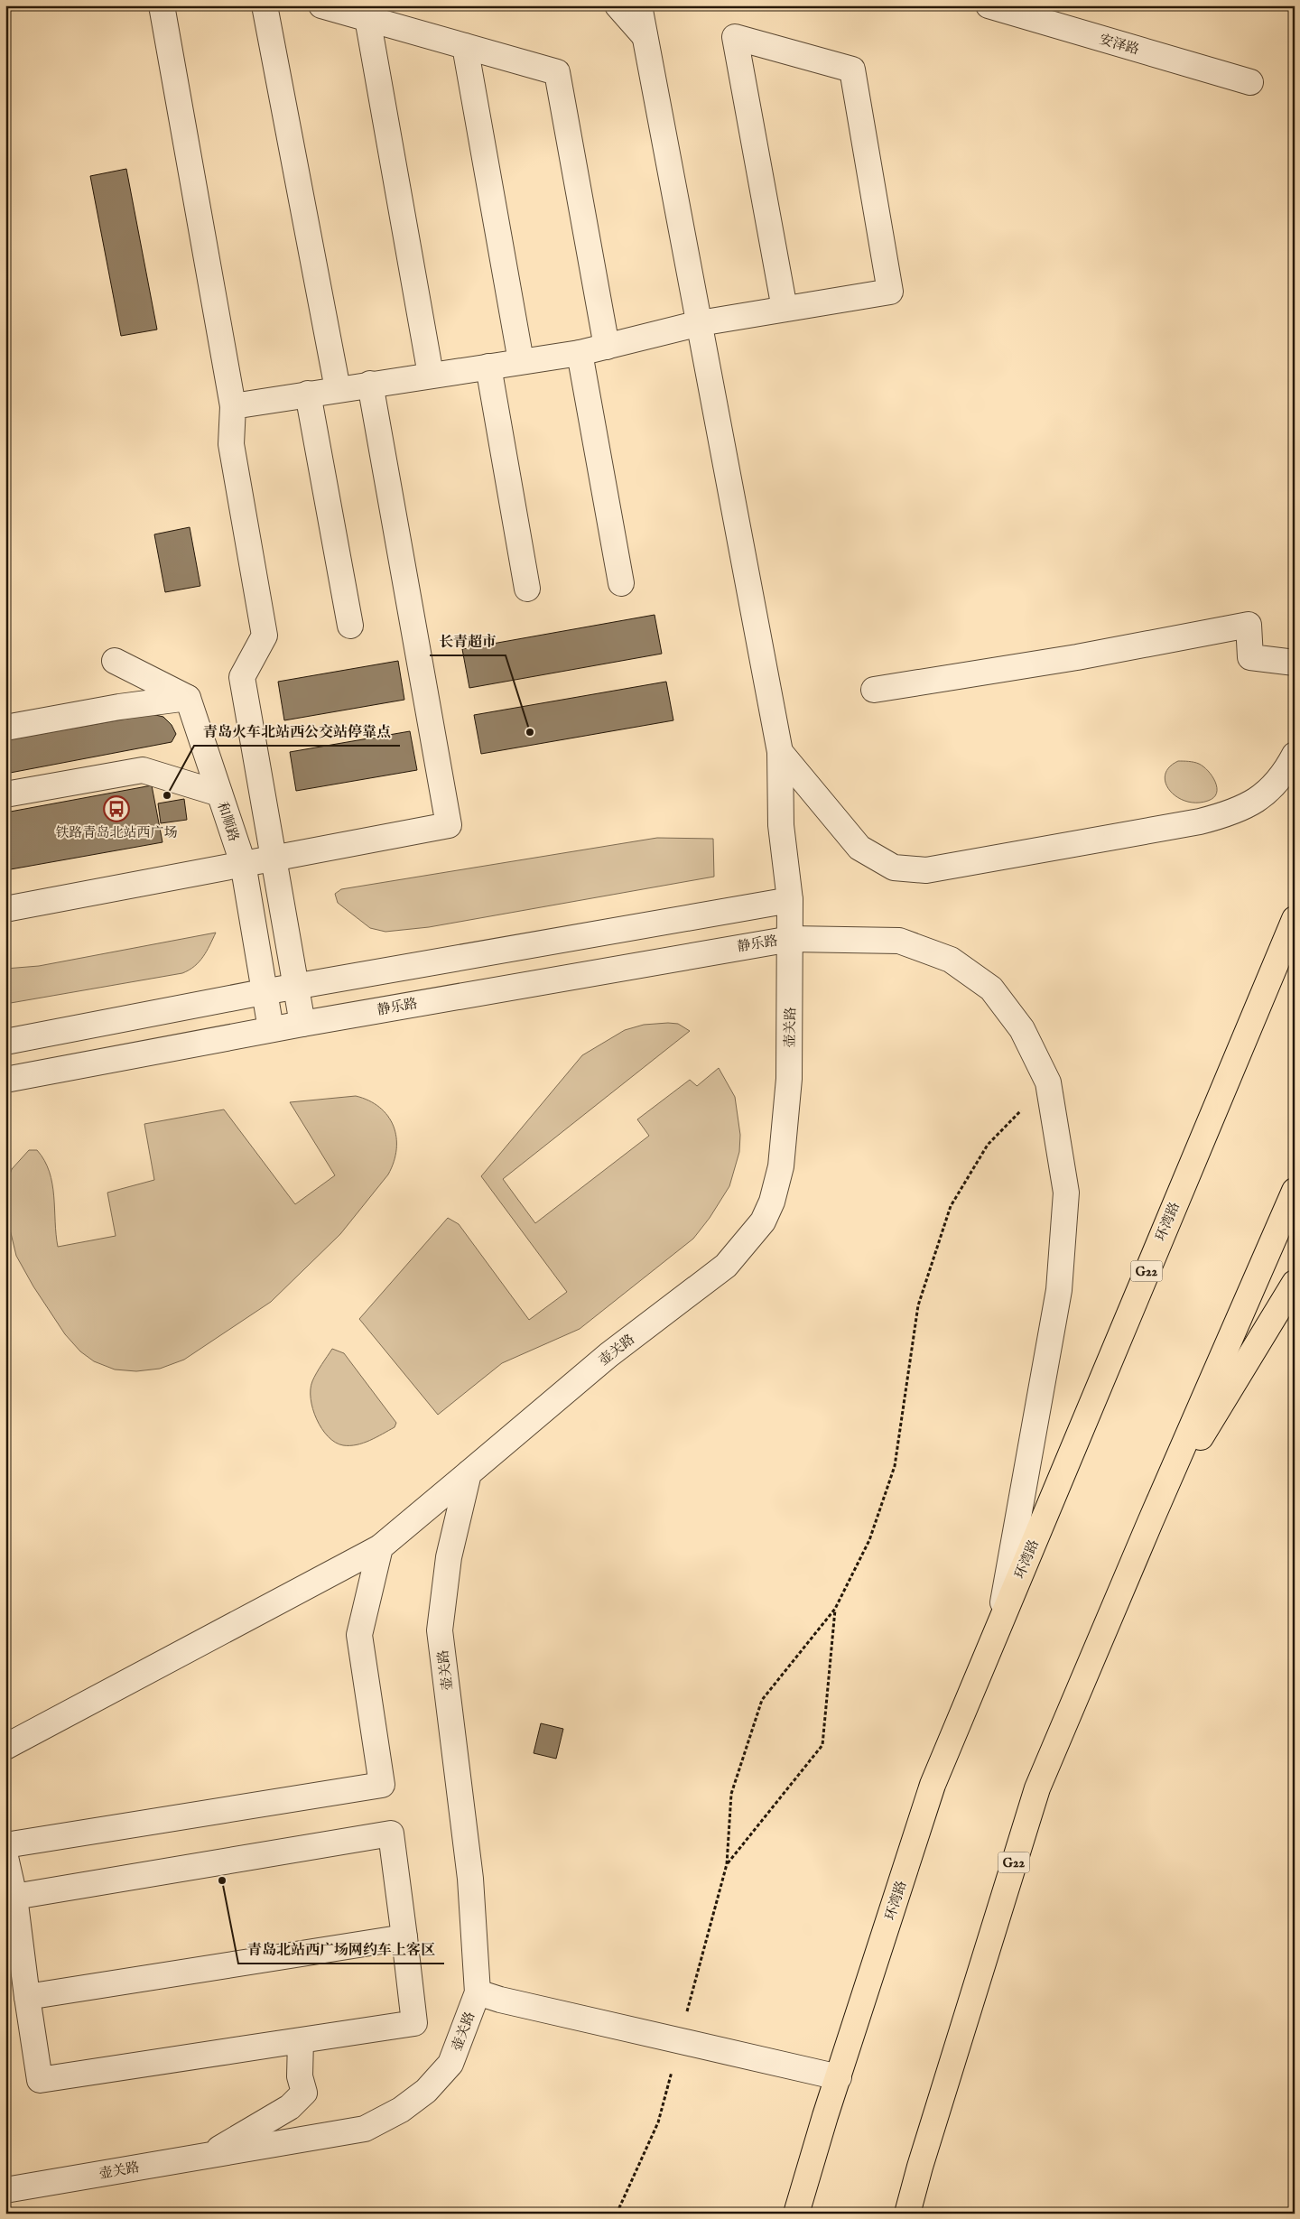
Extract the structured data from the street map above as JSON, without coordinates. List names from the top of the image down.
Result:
{
  "streets": {
    "highway": ["环湾路", "G22"],
    "street": [
      "安泽路",
      "和顺路",
      "静乐路",
      "壶关路"
    ]
  },
  "crossings": [
    ["和顺路", "静乐路"],
    ["静乐路", "壶关路"],
    ["静乐路", "环湾路"]
  ],
  "places": {
    "other": ["长青超市", "青岛火车北站西公交站停靠点", "青岛北站西广场网约车上客区"],
    "bus stop": ["铁路青岛北站西广场"]
  }
}
